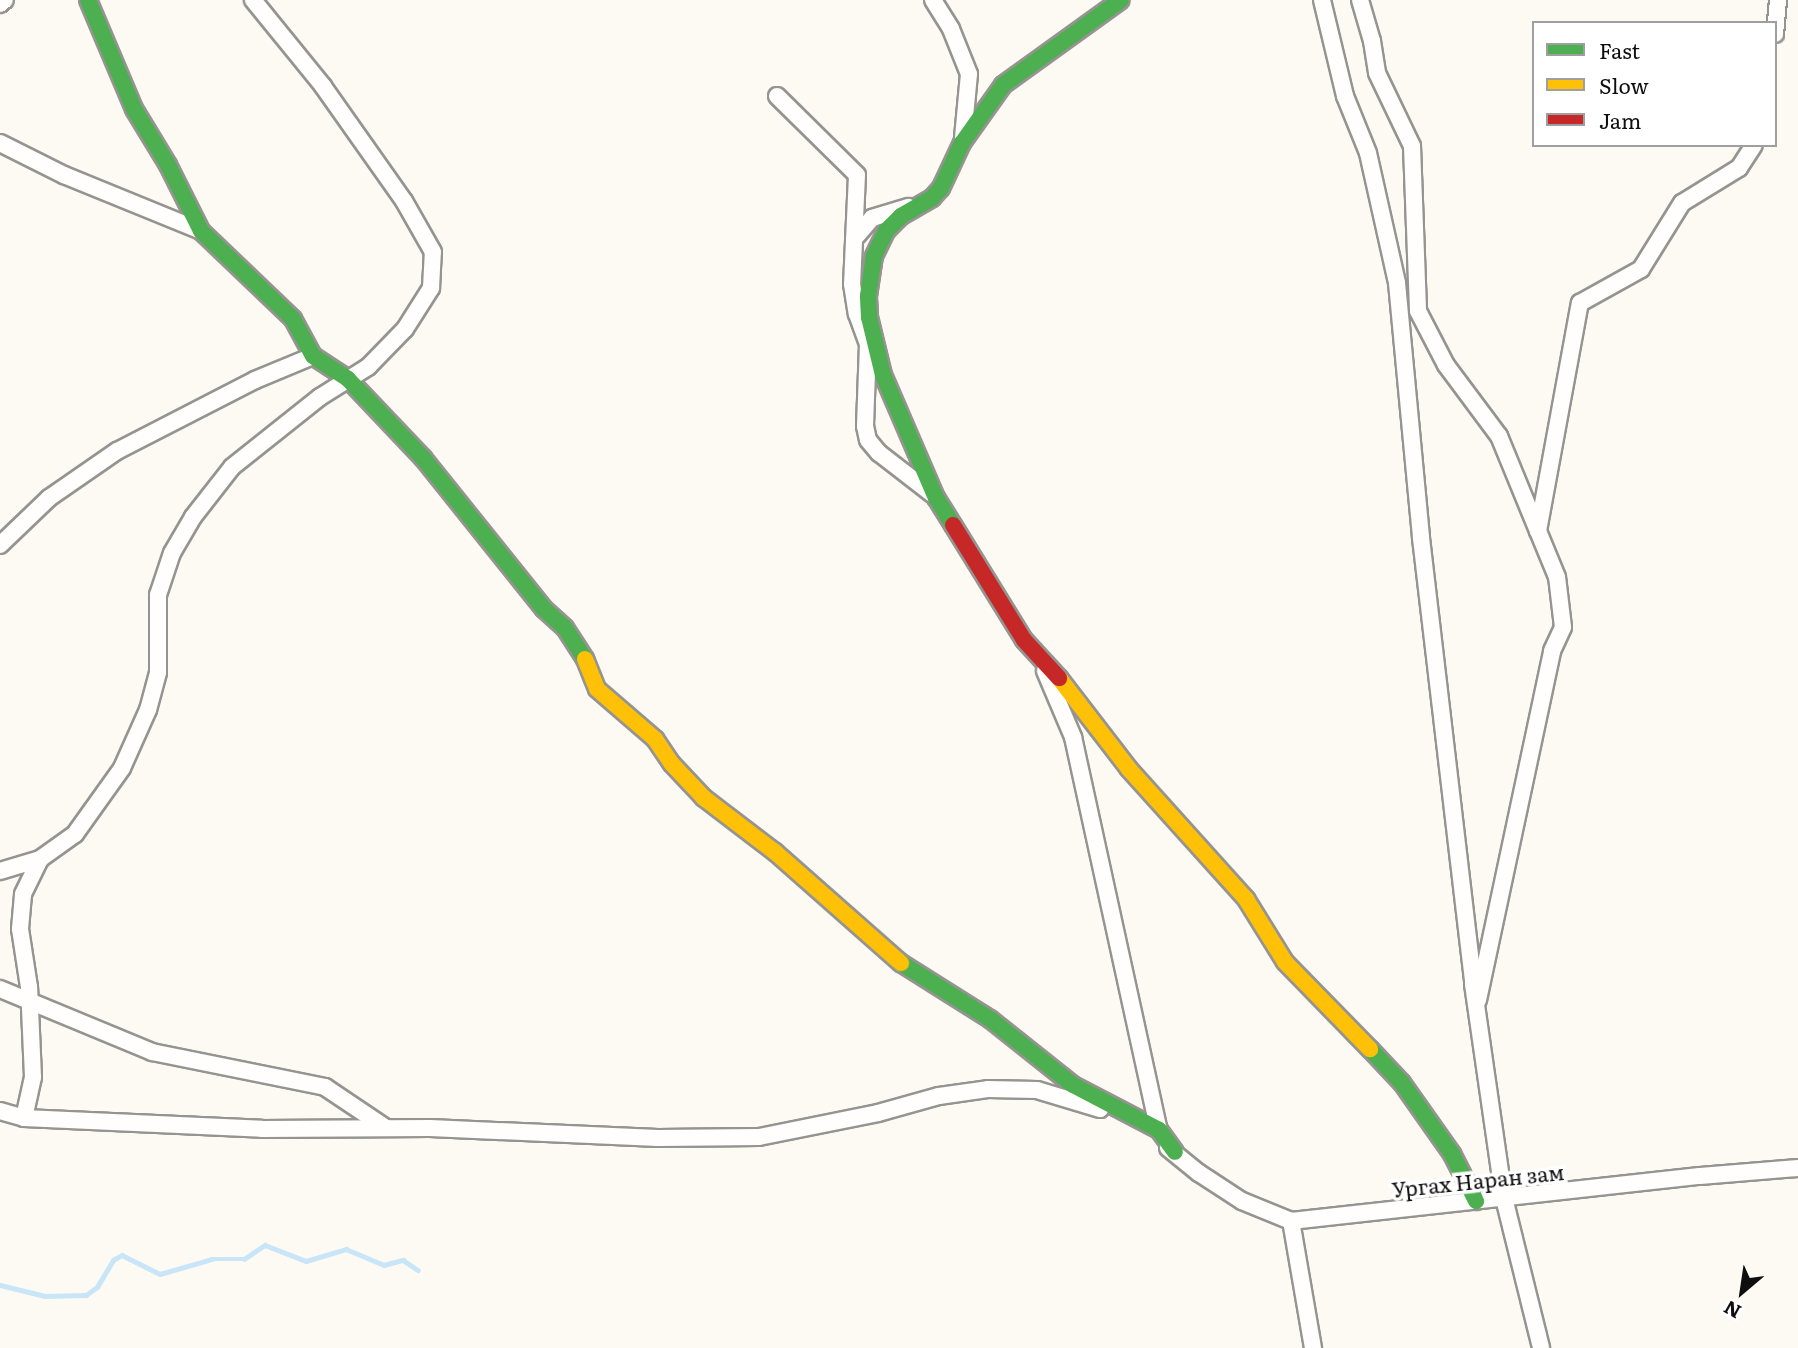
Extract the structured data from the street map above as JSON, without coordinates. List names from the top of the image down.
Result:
{
  "streets": {
    "street": ["Ургах Наран зам"]
  },
  "legend": ["Fast", "Slow", "Jam"],
  "north": "bottom left"
}
